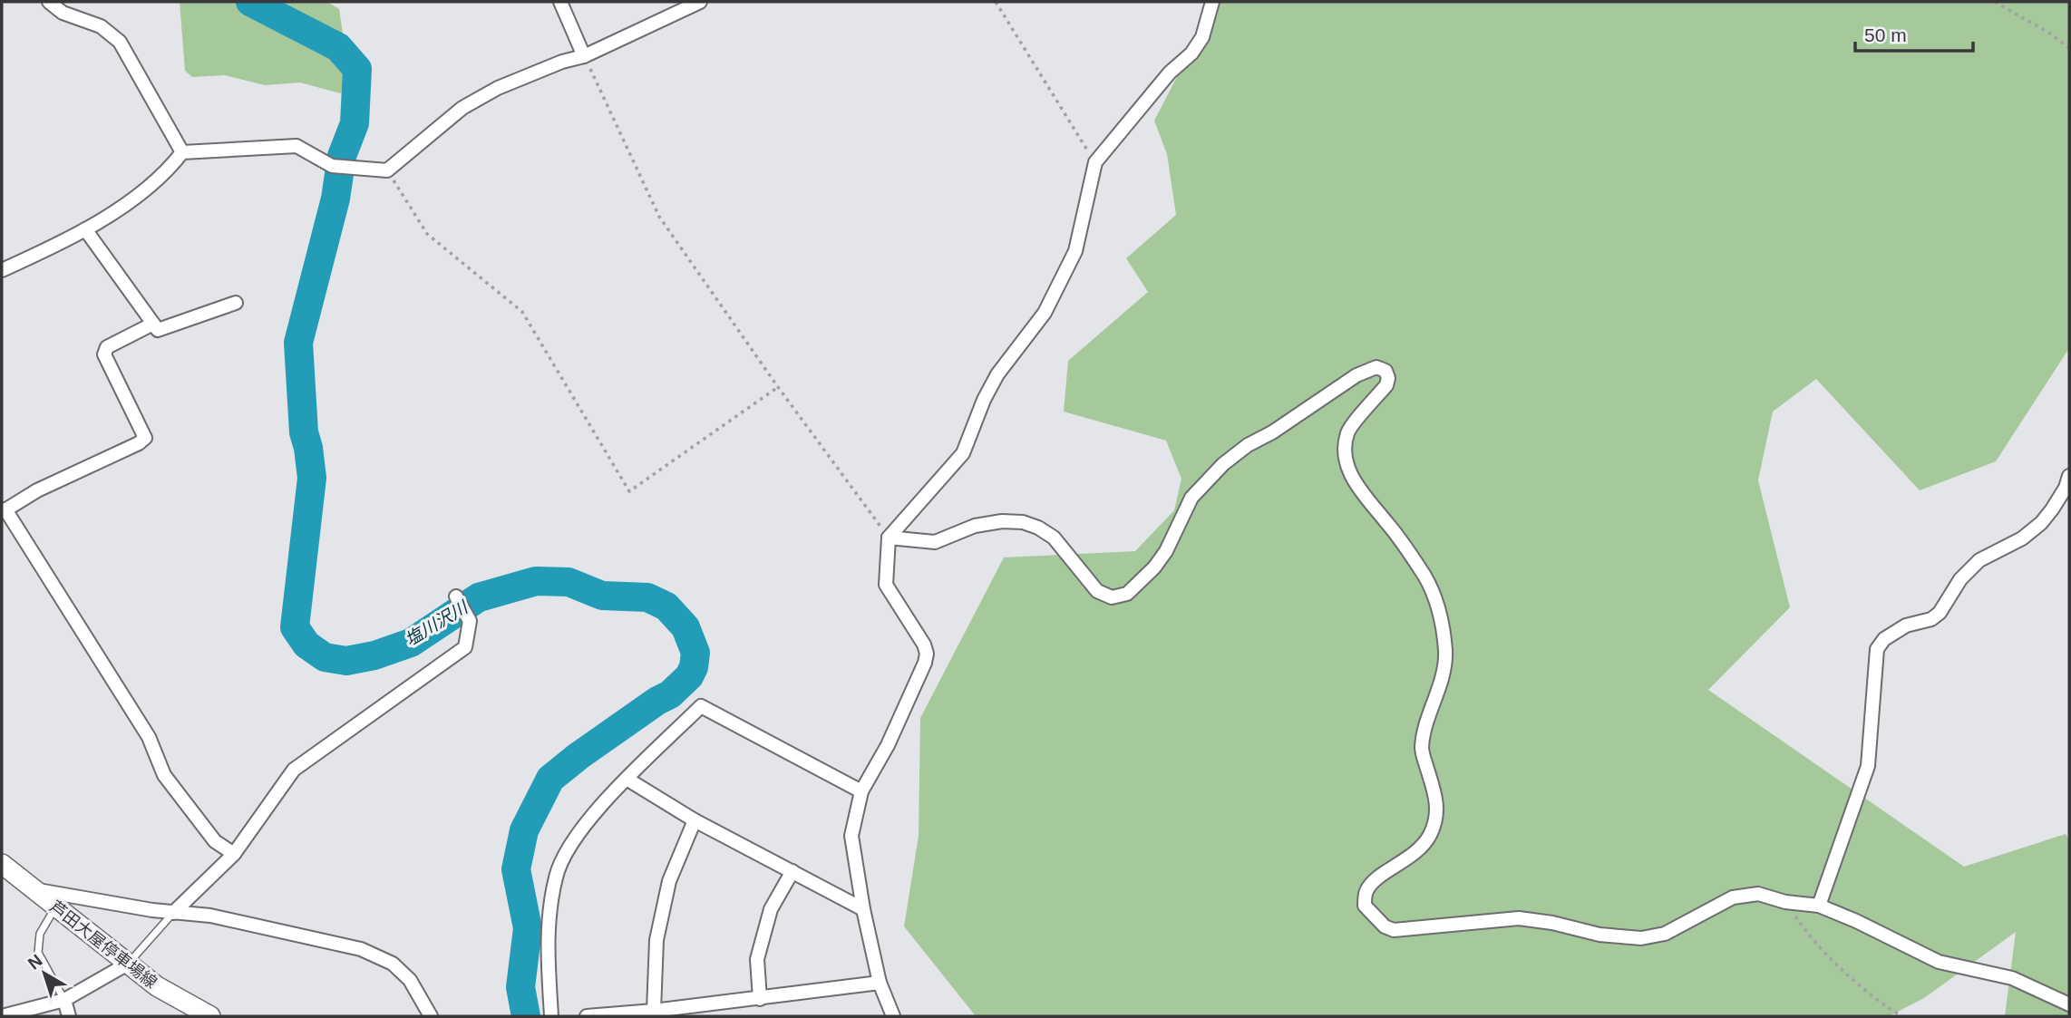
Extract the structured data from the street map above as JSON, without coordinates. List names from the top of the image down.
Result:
{
  "streets": {
    "main road": ["芦田大屋停車場線"]
  },
  "water": ["塩川沢川"],
  "scale_bar": "50 m",
  "north": "top left"
}
